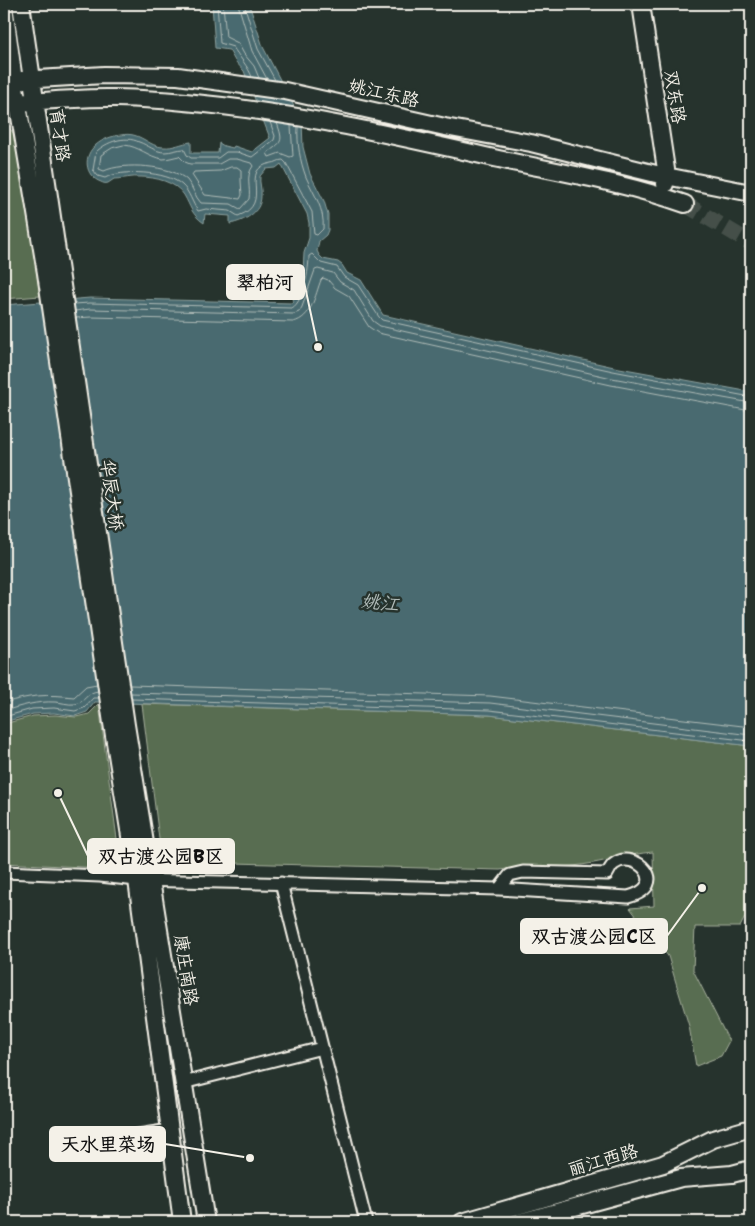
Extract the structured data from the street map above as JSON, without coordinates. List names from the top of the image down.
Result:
{
  "streets": {
    "main road": [
      "姚江东路",
      "双东路",
      "育才路",
      "华辰大桥",
      "康庄南路",
      "丽江西路"
    ]
  },
  "crossings": [
    ["姚江东路", "双东路"],
    ["姚江东路", "育才路"],
    ["育才路", "华辰大桥"],
    ["华辰大桥", "康庄南路"]
  ],
  "water": ["姚江"],
  "places": [
    "翠柏河",
    "双古渡公园B区",
    "双古渡公园C区",
    "天水里菜场"
  ]
}
